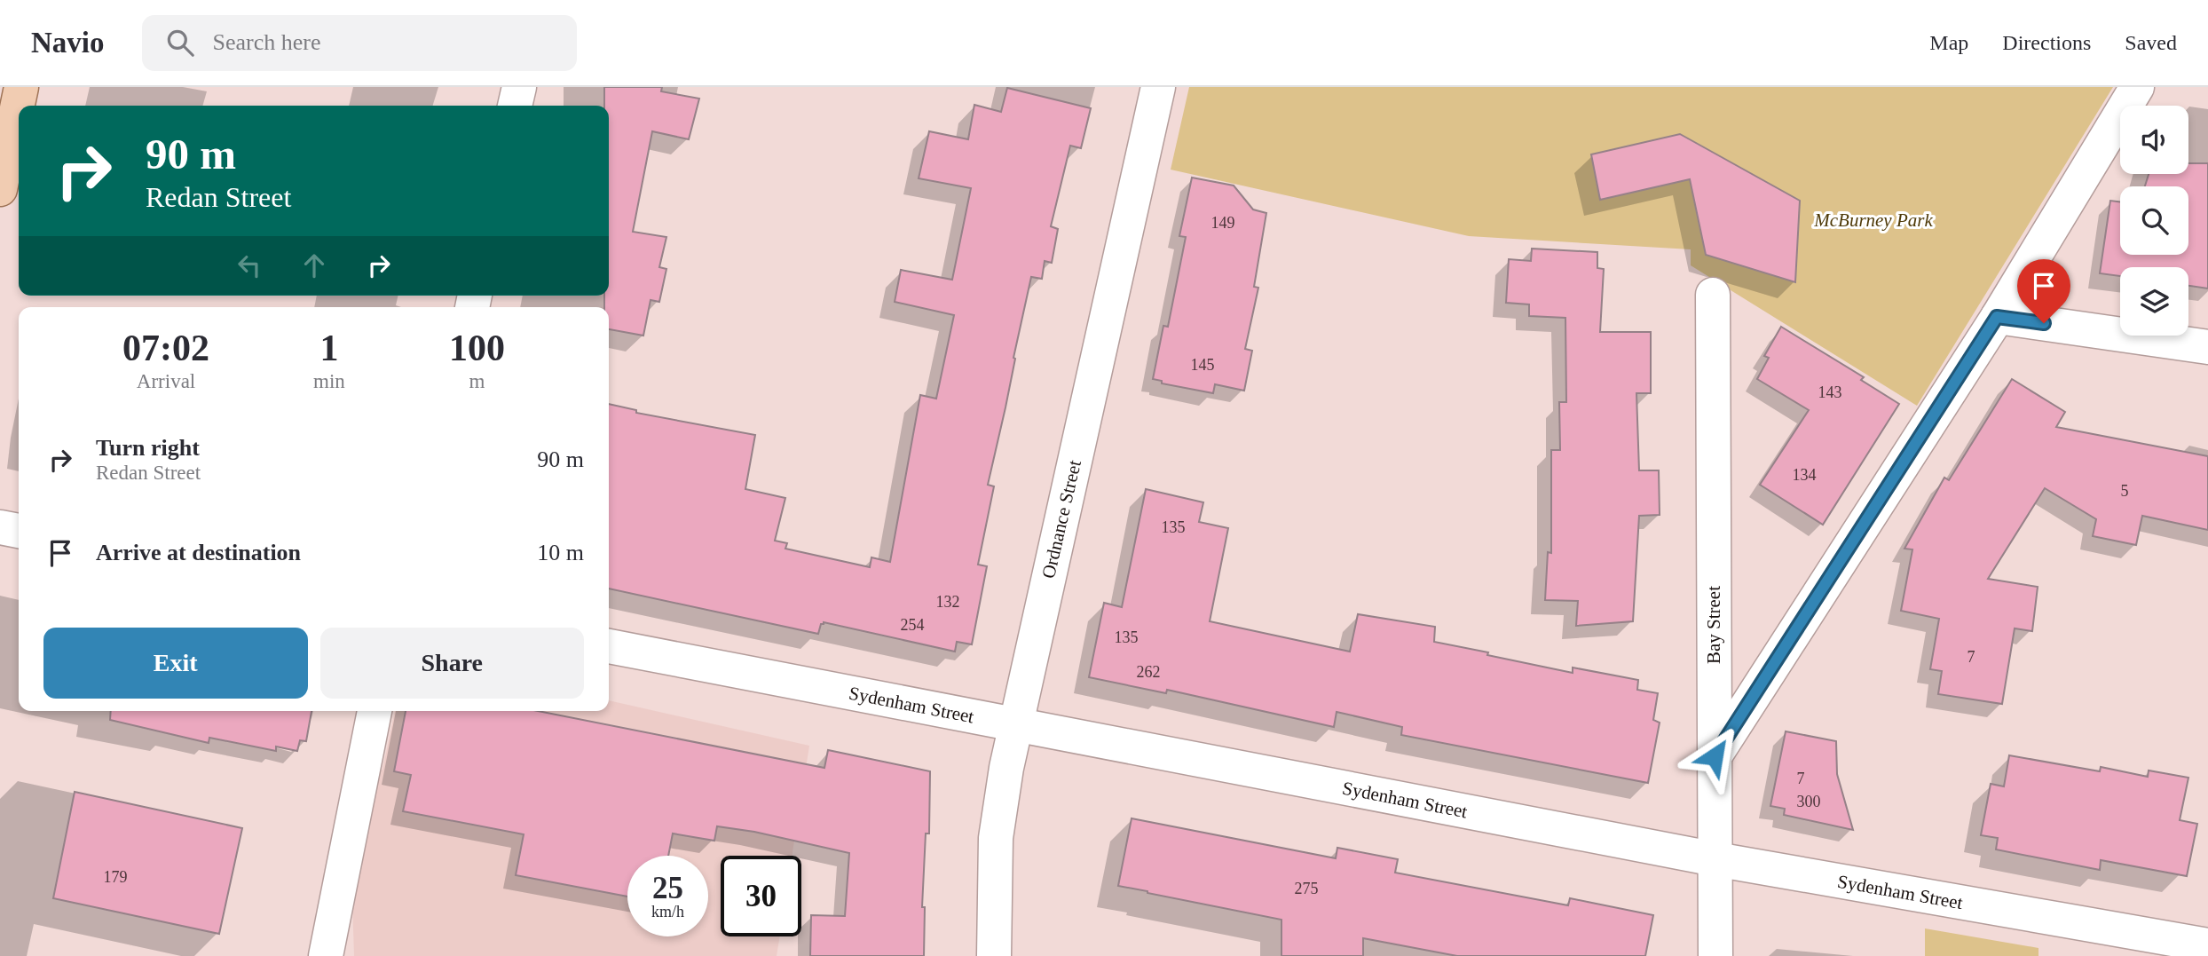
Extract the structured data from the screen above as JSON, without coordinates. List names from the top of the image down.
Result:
{
  "streets": {
    "street": ["Ordnance Street", "Bay Street", "Sydenham Street"]
  },
  "crossings": [
    ["Ordnance Street", "Sydenham Street"],
    ["Bay Street", "Sydenham Street"]
  ],
  "parks": ["McBurney Park"],
  "house_numbers": [
    "149",
    "145",
    "143",
    "134",
    "5",
    "135",
    "132",
    "254",
    "135",
    "7",
    "262",
    "7",
    "300",
    "179",
    "275"
  ],
  "page": {
    "header": "Navio",
    "search": "Search here",
    "nav": ["Map", "Directions", "Saved"],
    "turn": ["90 m", "Redan Street"],
    "eta": [
      "07:02",
      "Arrival",
      "1",
      "min",
      "100",
      "m"
    ],
    "list": [
      {
        "name": "Turn right",
        "note": "Redan Street",
        "value": "90 m"
      },
      {
        "name": "Arrive at destination",
        "value": "10 m"
      }
    ],
    "buttons": ["Exit", "Share"],
    "speed": "25 km/h",
    "limit": "30"
  }
}
